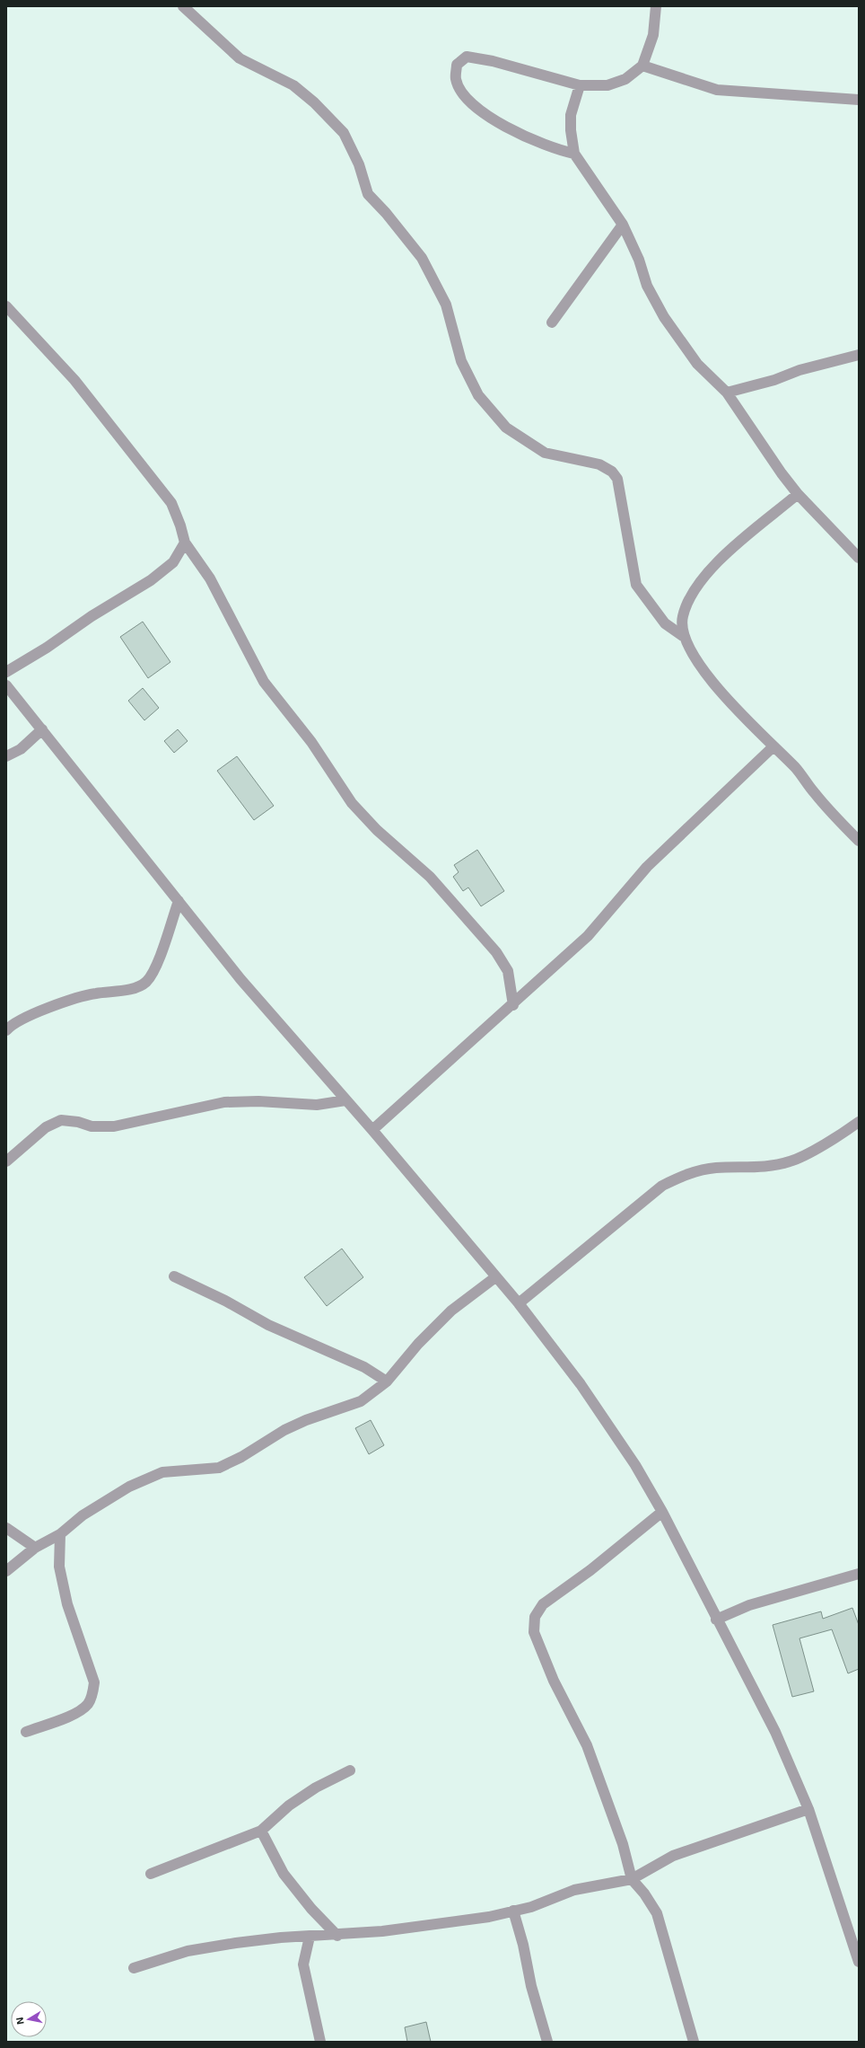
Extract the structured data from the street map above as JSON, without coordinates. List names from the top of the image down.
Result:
{
  "north": "left"
}
